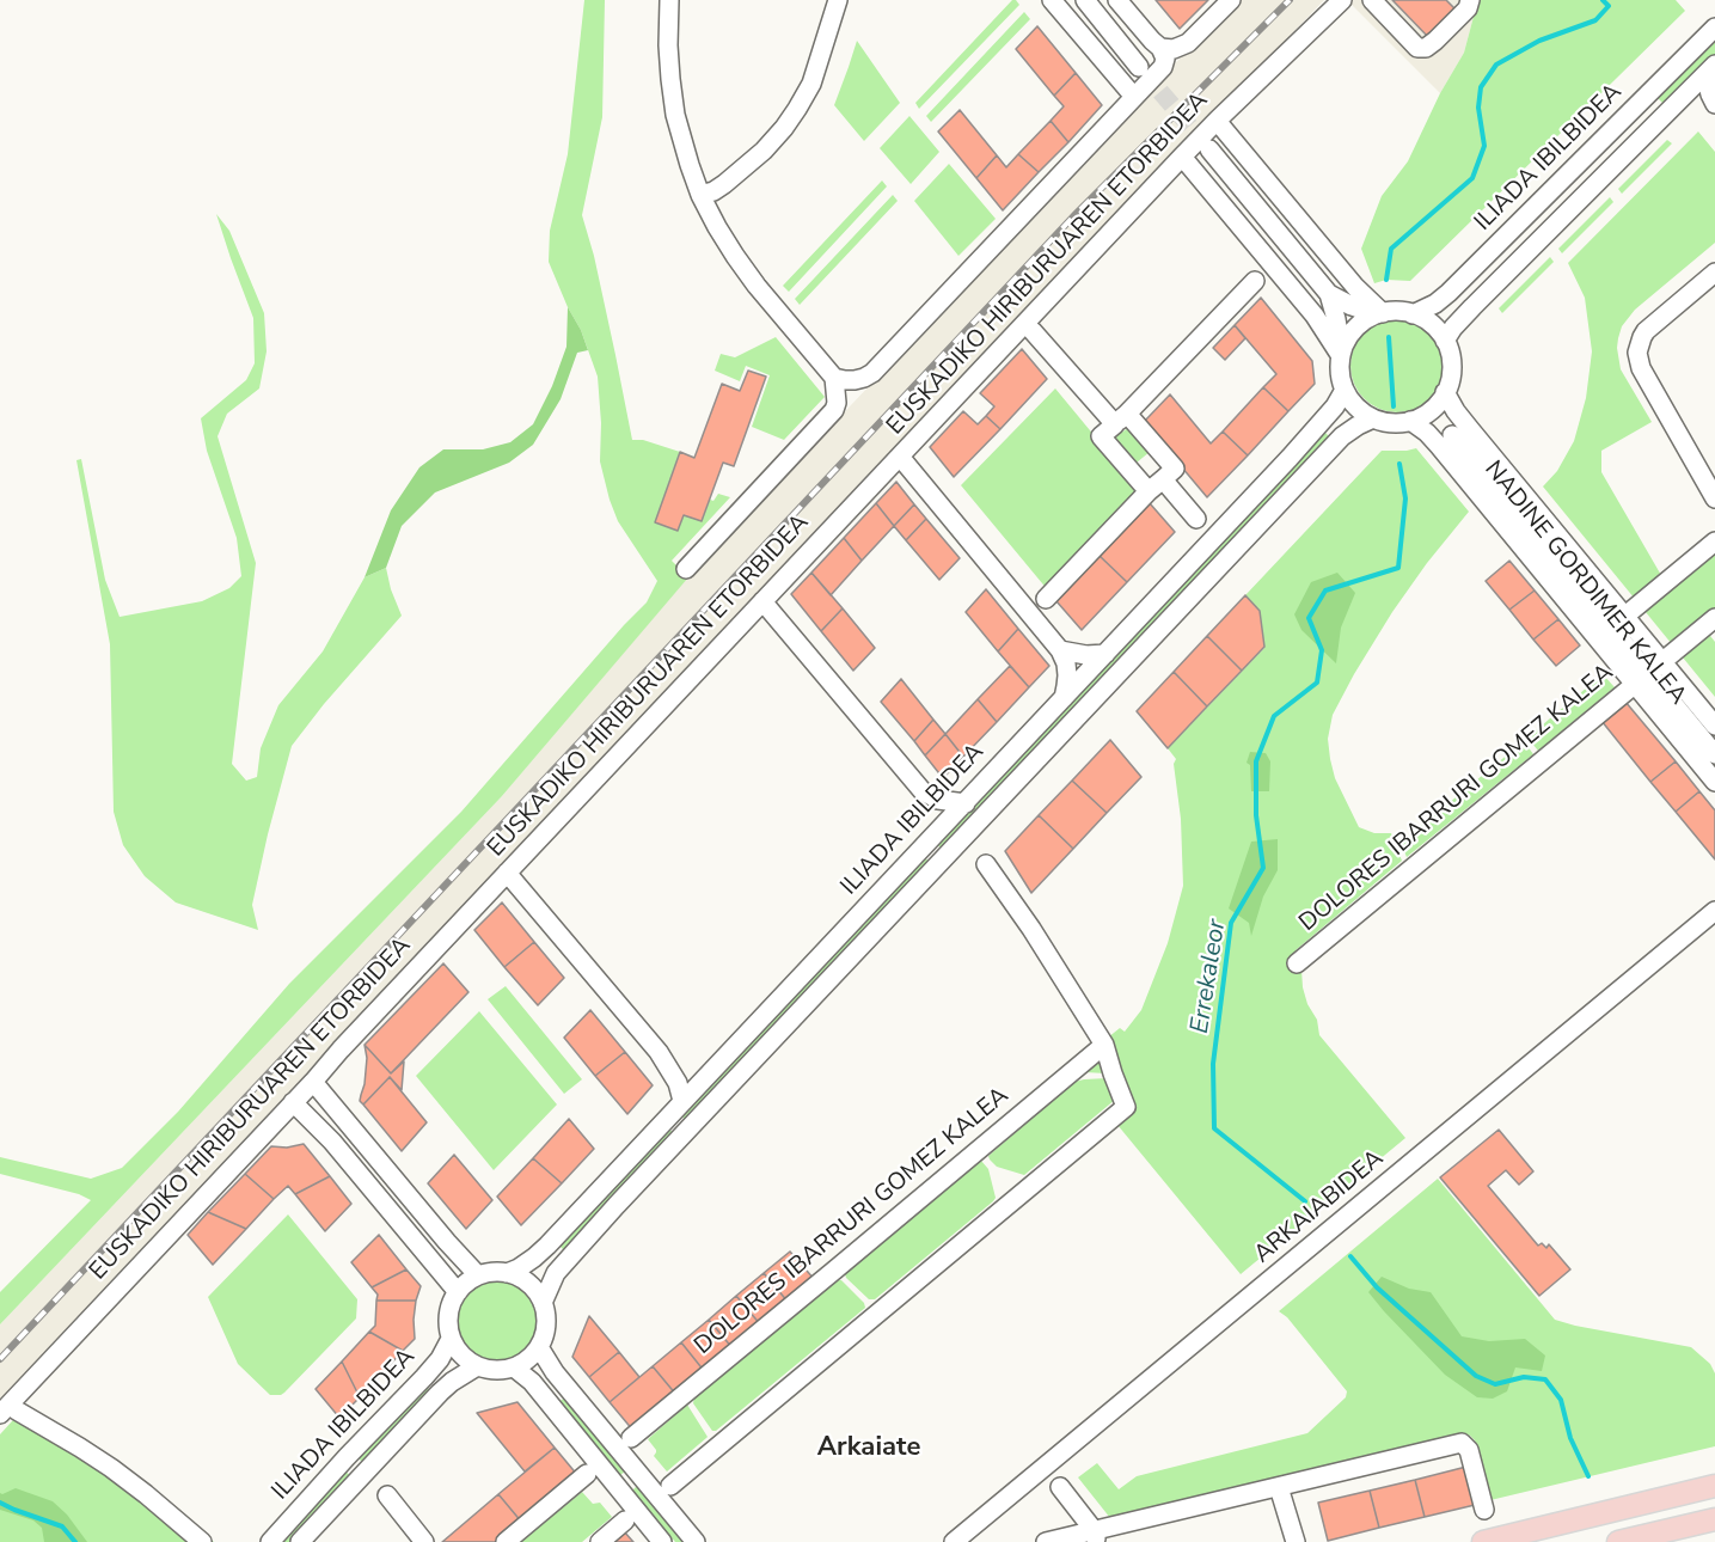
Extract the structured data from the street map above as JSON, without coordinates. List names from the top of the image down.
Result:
{
  "streets": {
    "street": [
      "ILIADA IBILBIDEA",
      "EUSKADIKO HIRIBURUAREN ETORBIDEA",
      "NADINE GORDIMER KALEA",
      "DOLORES IBARRURI GOMEZ KALEA",
      "ARKAIABIDEA"
    ]
  },
  "crossings": [
    ["ILIADA IBILBIDEA", "NADINE GORDIMER KALEA"],
    ["NADINE GORDIMER KALEA", "DOLORES IBARRURI GOMEZ KALEA"]
  ],
  "districts": ["Arkaiate"],
  "water": ["Errekaleor"]
}
